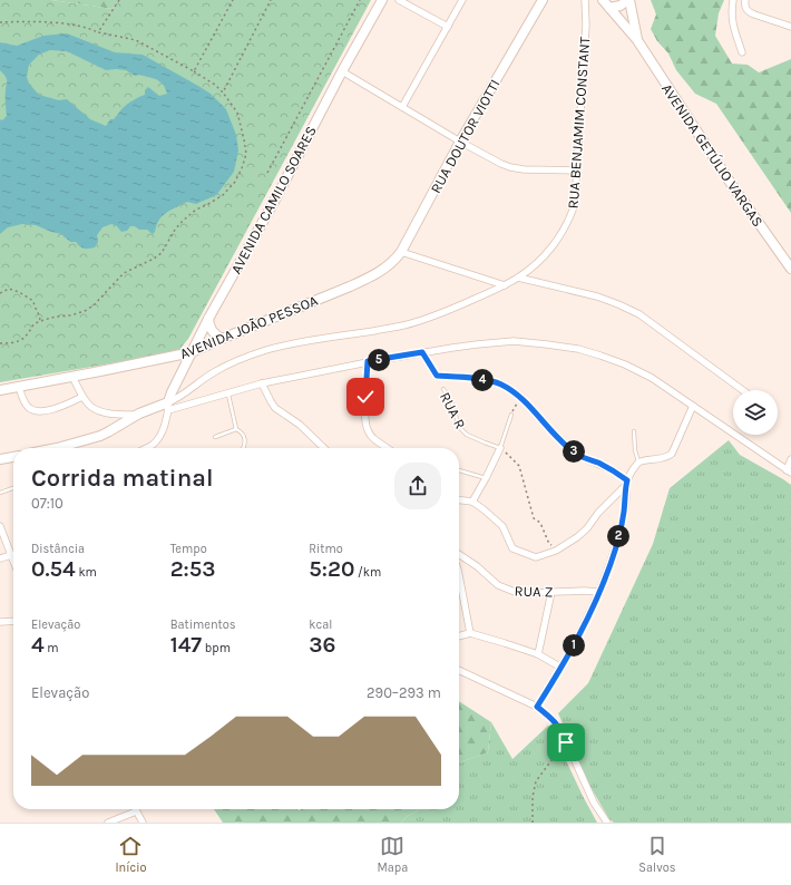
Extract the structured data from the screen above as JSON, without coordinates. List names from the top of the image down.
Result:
{
  "streets": {
    "street": [
      "RUA BENJAMIM CONSTANT",
      "RUA DOUTOR VIOTTI",
      "AVENIDA GETÚLIO VARGAS",
      "AVENIDA CAMILO SOARES",
      "AVENIDA JOÃO PESSOA",
      "RUA Z"
    ],
    "lane": ["RUA R"]
  },
  "crossings": [
    ["RUA BENJAMIM CONSTANT", "AVENIDA CAMILO SOARES"],
    ["RUA DOUTOR VIOTTI", "AVENIDA JOÃO PESSOA"],
    ["AVENIDA CAMILO SOARES", "AVENIDA JOÃO PESSOA"]
  ],
  "page": {
    "pins": [
      "5",
      "4",
      "3",
      "2",
      "1"
    ],
    "heading": ["Corrida matinal", "07:10"],
    "stats": [
      ["Distância", "0.54 km"],
      ["Tempo", "2:53"],
      ["Ritmo", "5:20 /km"],
      ["Elevação", "4 m"],
      ["Batimentos", "147 bpm"],
      ["kcal", "36"]
    ],
    "chart": ["Elevação", "290–293 m"],
    "tabs": ["Início", "Mapa", "Salvos"]
  }
}
